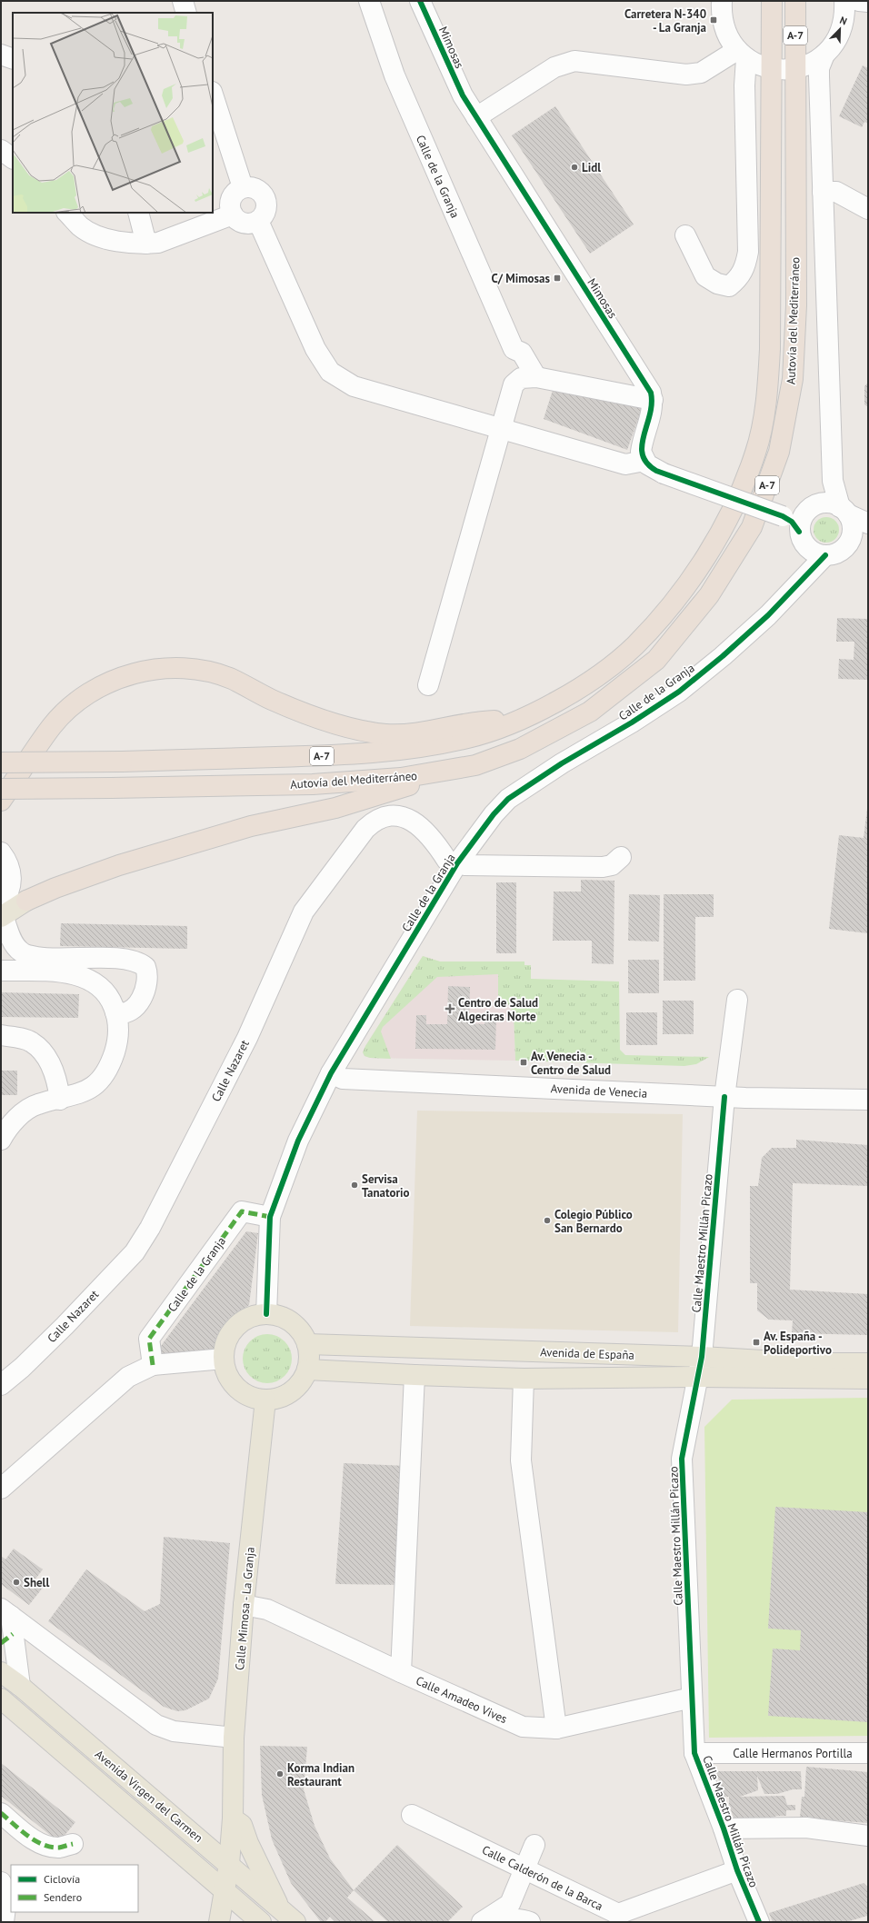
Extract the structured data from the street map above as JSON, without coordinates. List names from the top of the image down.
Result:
{
  "streets": {
    "highway": ["A-7", "Autovía del Mediterráneo"],
    "main road": ["Avenida de España", "Calle Mimosa - La Granja", "Avenida Virgen del Carmen"],
    "street": [
      "Mimosas",
      "Calle de la Granja",
      "Calle Nazaret",
      "Avenida de Venecia",
      "Calle Maestro Millán Picazo",
      "Calle Amadeo Vives",
      "Calle Hermanos Portilla",
      "Calle Calderón de la Barca"
    ]
  },
  "crossings": [
    ["Calle de la Granja", "Calle Nazaret"],
    ["Calle de la Granja", "Avenida de Venecia"],
    ["Calle de la Granja", "Avenida de España"],
    ["Calle de la Granja", "Calle Mimosa - La Granja"],
    ["Avenida de Venecia", "Calle Maestro Millán Picazo"],
    ["Calle Maestro Millán Picazo", "Avenida de España"],
    ["Calle Maestro Millán Picazo", "Calle Amadeo Vives"],
    ["Calle Maestro Millán Picazo", "Calle Hermanos Portilla"],
    ["Calle Maestro Millán Picazo", "Calle Calderón de la Barca"],
    ["Avenida de España", "Calle Mimosa - La Granja"],
    ["Calle Mimosa - La Granja", "Calle Amadeo Vives"],
    ["Calle Mimosa - La Granja", "Avenida Virgen del Carmen"]
  ],
  "places": {
    "transit": [
      "Carretera N-340 - La Granja",
      "C/ Mimosas",
      "Av. Venecia - Centro de Salud",
      "Av. España - Polideportivo"
    ],
    "other": [
      "Lidl",
      "Servisa Tanatorio",
      "Colegio Público San Bernardo",
      "Shell",
      "Korma Indian Restaurant"
    ],
    "health": ["Centro de Salud Algeciras Norte"]
  },
  "legend": ["Ciclovía", "Sendero"],
  "north": "top right"
}
